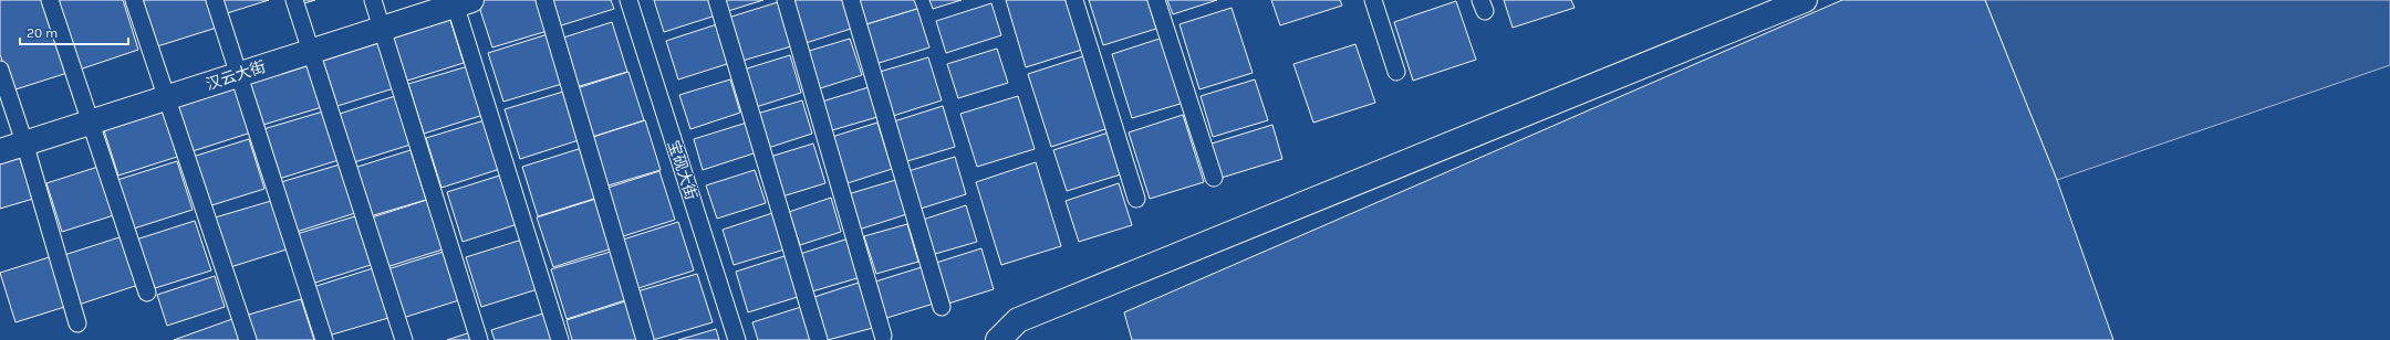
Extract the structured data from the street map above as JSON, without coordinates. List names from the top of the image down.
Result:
{
  "streets": {
    "street": ["汉云大街"],
    "lane": ["宝砚大街"]
  },
  "scale_bar": "20 m"
}
